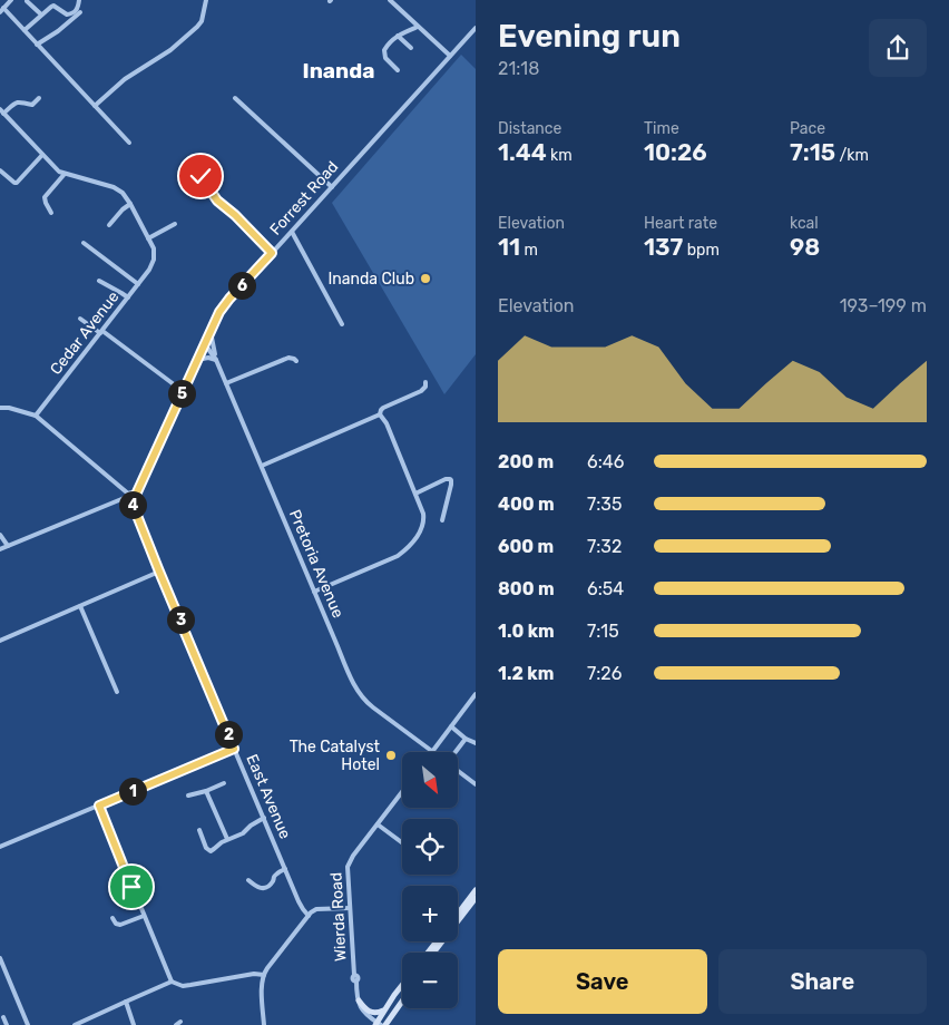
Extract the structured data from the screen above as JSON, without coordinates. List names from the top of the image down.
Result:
{
  "streets": {
    "street": [
      "Forrest Road",
      "Cedar Avenue",
      "Pretoria Avenue",
      "East Avenue",
      "Wierda Road"
    ]
  },
  "crossings": [
    ["Forrest Road", "Pretoria Avenue"],
    ["Forrest Road", "East Avenue"]
  ],
  "districts": ["Inanda"],
  "places": ["Inanda Club", "The Catalyst Hotel"],
  "north": "bottom right",
  "page": {
    "heading": ["Evening run", "21:18"],
    "stats": [
      ["Distance", "1.44 km"],
      ["Time", "10:26"],
      ["Pace", "7:15 /km"],
      ["Elevation", "11 m"],
      ["Heart rate", "137 bpm"],
      ["kcal", "98"]
    ],
    "pins": [
      "6",
      "5",
      "4",
      "3",
      "2",
      "1"
    ],
    "chart": ["Elevation", "193–199 m"],
    "list": [
      {
        "name": "200 m",
        "note": "6:46"
      },
      {
        "name": "400 m",
        "note": "7:35"
      },
      {
        "name": "600 m",
        "note": "7:32"
      },
      {
        "name": "800 m",
        "note": "6:54"
      },
      {
        "name": "1.0 km",
        "note": "7:15"
      },
      {
        "name": "1.2 km",
        "note": "7:26"
      }
    ],
    "map_buttons": ["+", "−"],
    "buttons": ["Save", "Share"]
  }
}
